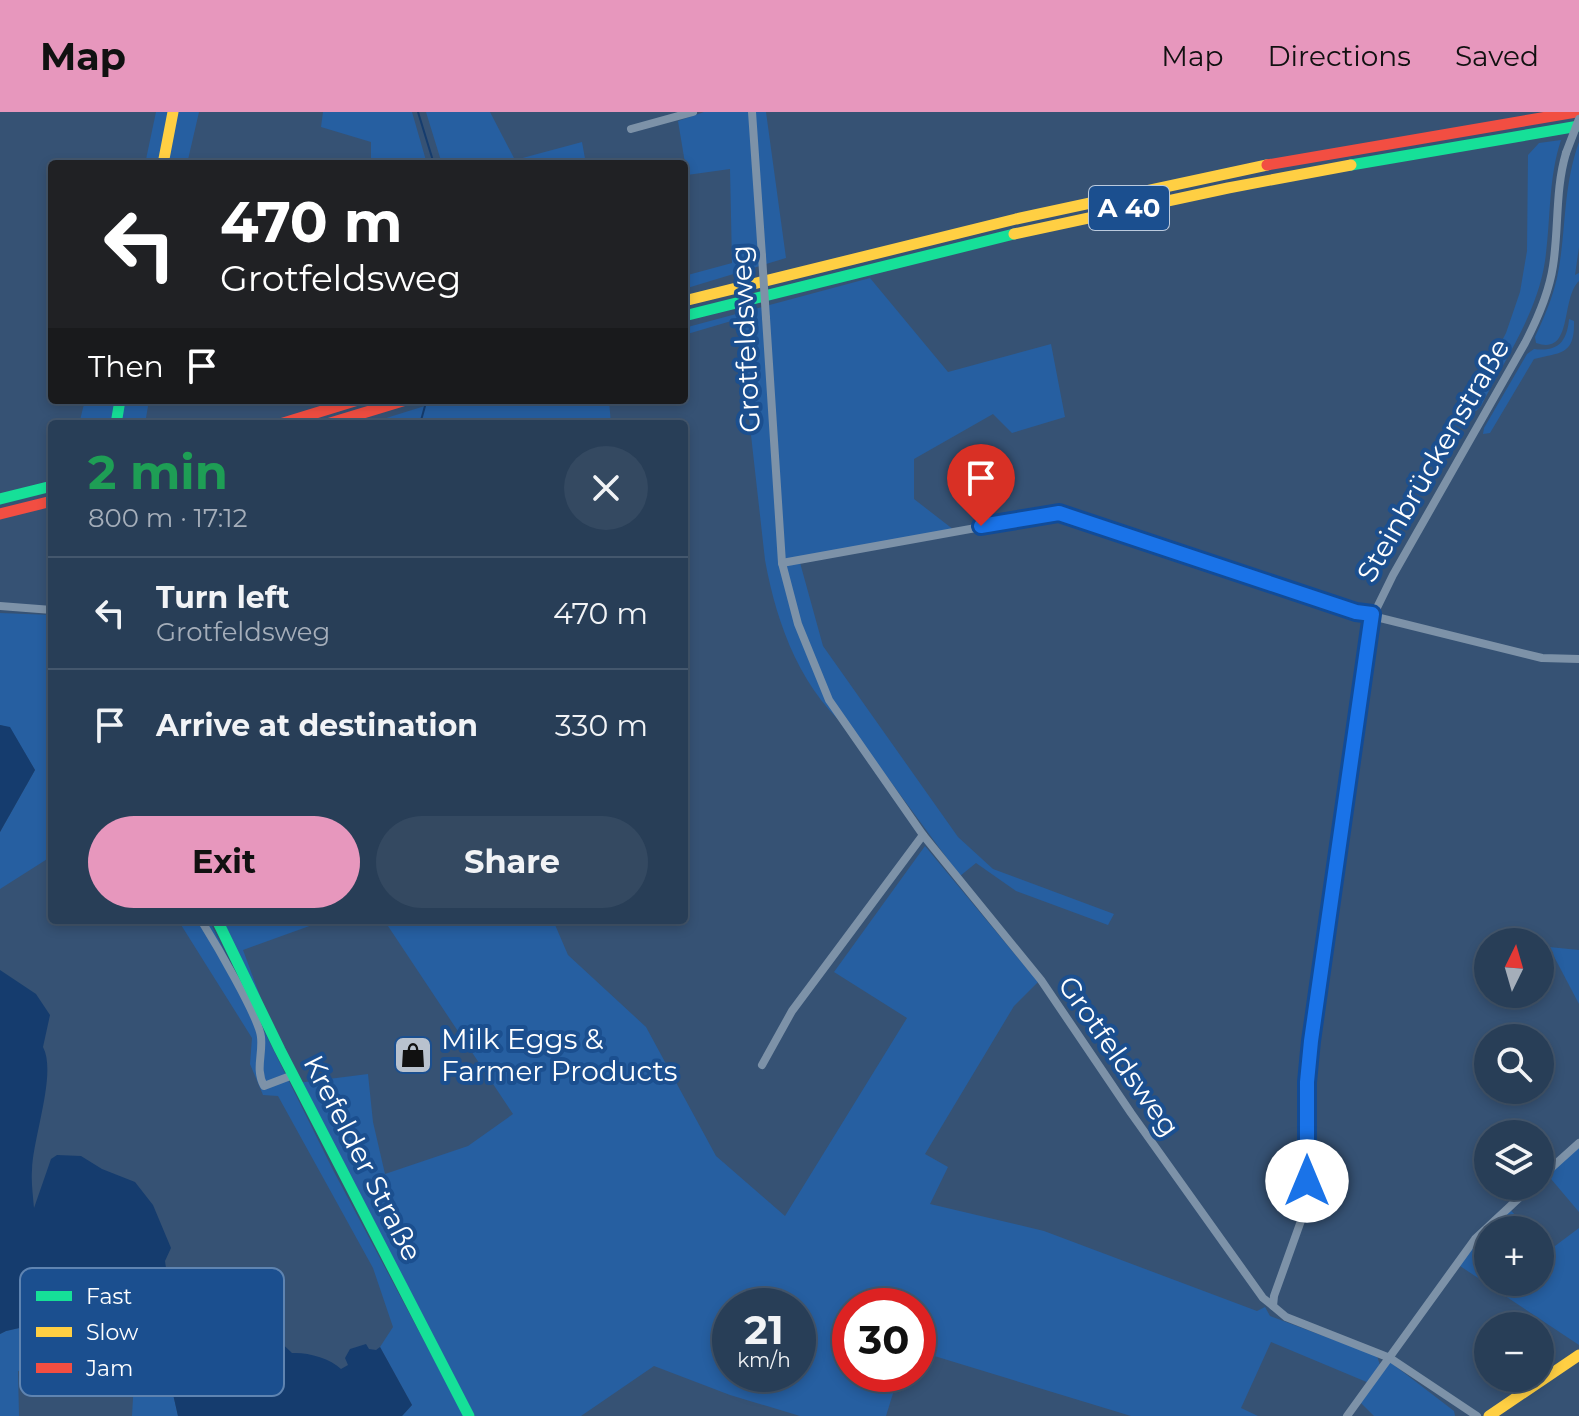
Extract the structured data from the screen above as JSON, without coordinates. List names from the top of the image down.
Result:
{
  "streets": {
    "main road": ["A 40", "Krefelder Straße"],
    "street": ["Grotfeldsweg", "Steinbrückenstraße"]
  },
  "crossings": [
    ["Grotfeldsweg", "Steinbrückenstraße"]
  ],
  "places": {
    "shop": ["Milk Eggs & Farmer Products"]
  },
  "legend": ["Fast", "Slow", "Jam"],
  "north": "top",
  "page": {
    "header": "Map",
    "nav": ["Map", "Directions", "Saved"],
    "turn": ["470 m", "Grotfeldsweg"],
    "then": "Then",
    "heading": ["2 min", "800 m · 17:12"],
    "list": [
      {
        "name": "Turn left",
        "note": "Grotfeldsweg",
        "value": "470 m"
      },
      {
        "name": "Arrive at destination",
        "value": "330 m"
      }
    ],
    "buttons": ["Exit", "Share"],
    "map_buttons": ["+", "−"],
    "speed": "21 km/h",
    "limit": "30"
  }
}
